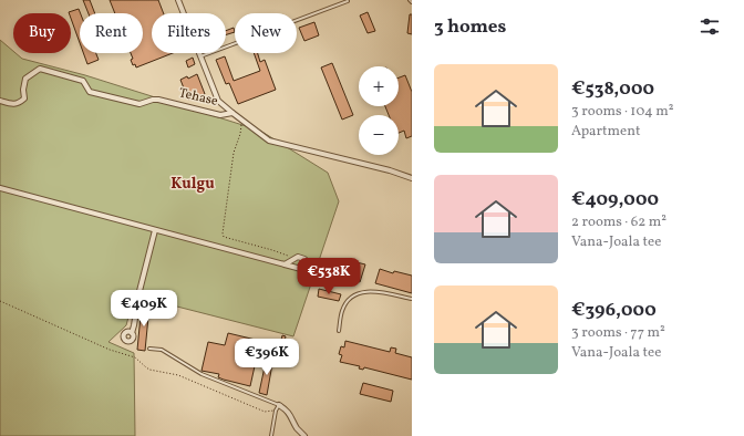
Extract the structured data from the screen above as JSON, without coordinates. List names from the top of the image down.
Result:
{
  "streets": {
    "street": ["Tehase"]
  },
  "districts": ["Kulgu"],
  "page": {
    "heading": "3 homes",
    "chip": [
      "Buy",
      "Rent",
      "Filters",
      "New"
    ],
    "list": [
      {
        "name": "€538,000",
        "note": "3 rooms · 104 m² · Apartment"
      },
      {
        "name": "€409,000",
        "note": "2 rooms · 62 m² · Vana-Joala tee"
      },
      {
        "name": "€396,000",
        "note": "3 rooms · 77 m² · Vana-Joala tee"
      }
    ],
    "map_buttons": ["+", "−"],
    "price": ["€538K", "€409K", "€396K"]
  }
}
